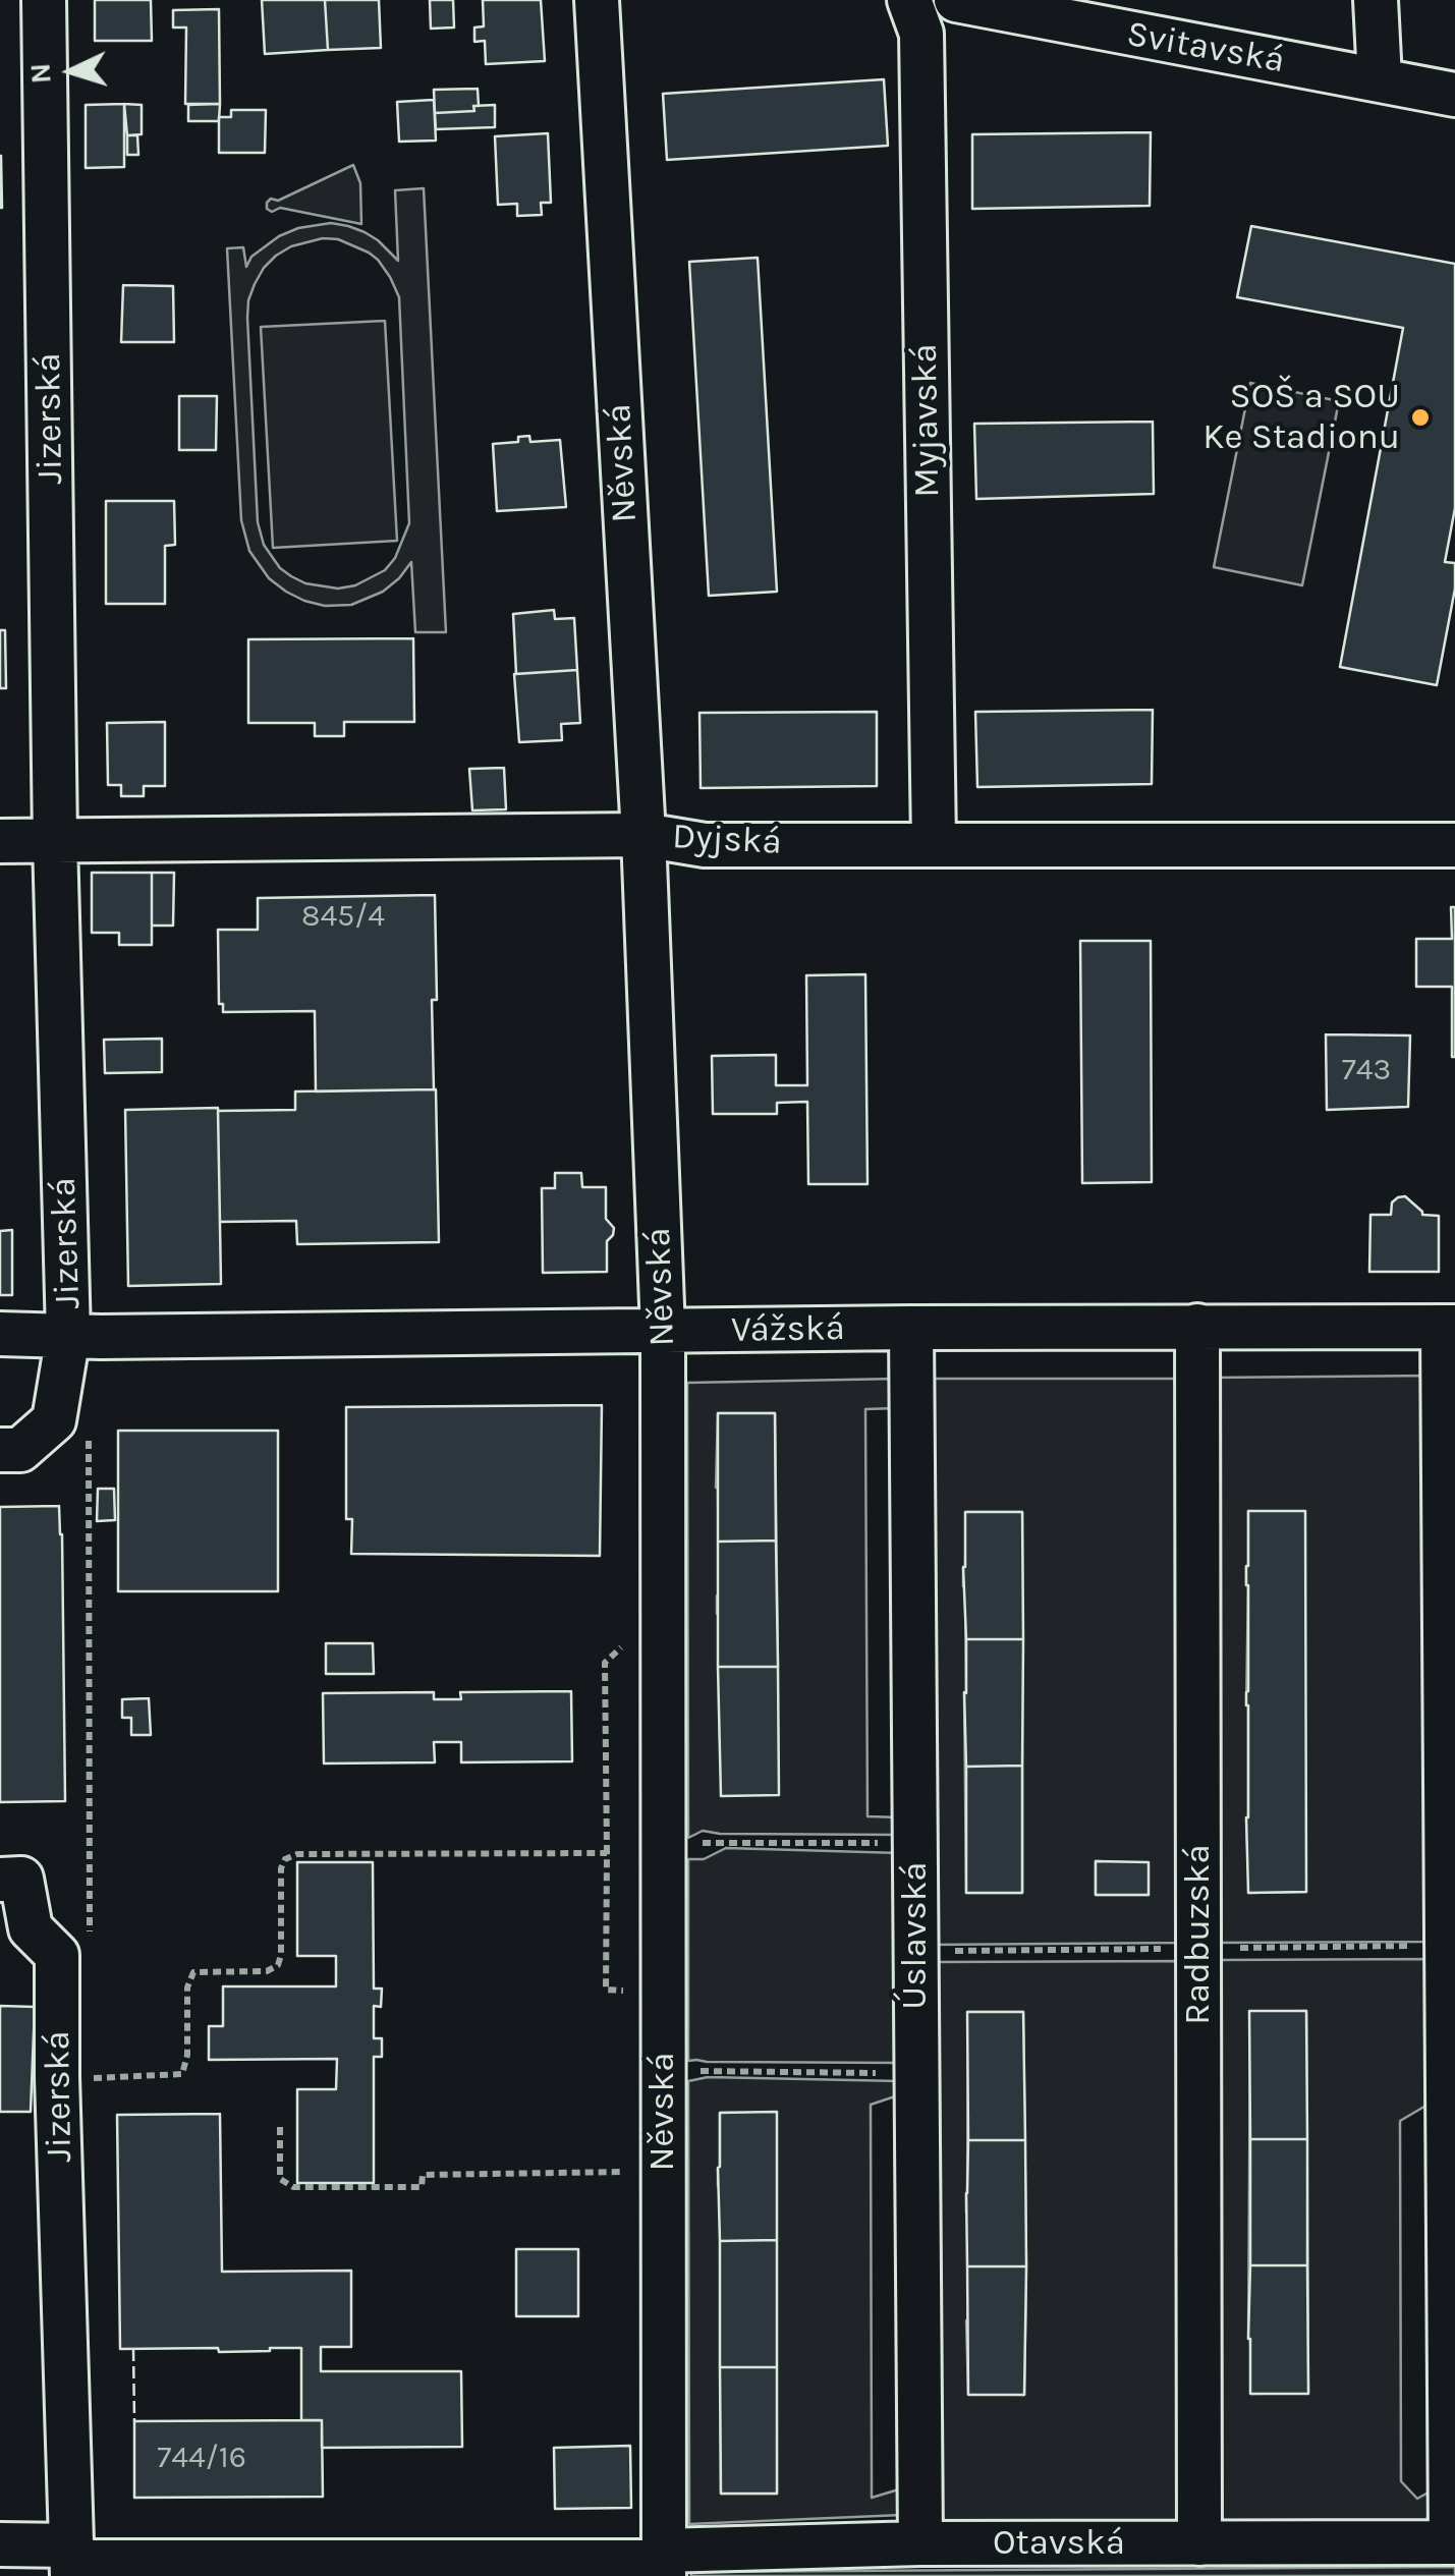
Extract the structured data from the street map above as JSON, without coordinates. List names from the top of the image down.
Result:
{
  "streets": {
    "street": [
      "Svitavská",
      "Jizerská",
      "Myjavská",
      "Něvská",
      "Dyjská",
      "Vážská",
      "Radbuzská",
      "Úslavská",
      "Otavská"
    ]
  },
  "crossings": [
    ["Jizerská", "Dyjská"],
    ["Jizerská", "Vážská"],
    ["Jizerská", "Otavská"],
    ["Myjavská", "Dyjská"],
    ["Něvská", "Dyjská"],
    ["Něvská", "Vážská"],
    ["Něvská", "Otavská"],
    ["Vážská", "Radbuzská"],
    ["Vážská", "Úslavská"],
    ["Radbuzská", "Otavská"],
    ["Úslavská", "Otavská"]
  ],
  "places": ["SOŠ a SOU Ke Stadionu"],
  "house_numbers": ["845/4", "743", "744/16"],
  "north": "left"
}
